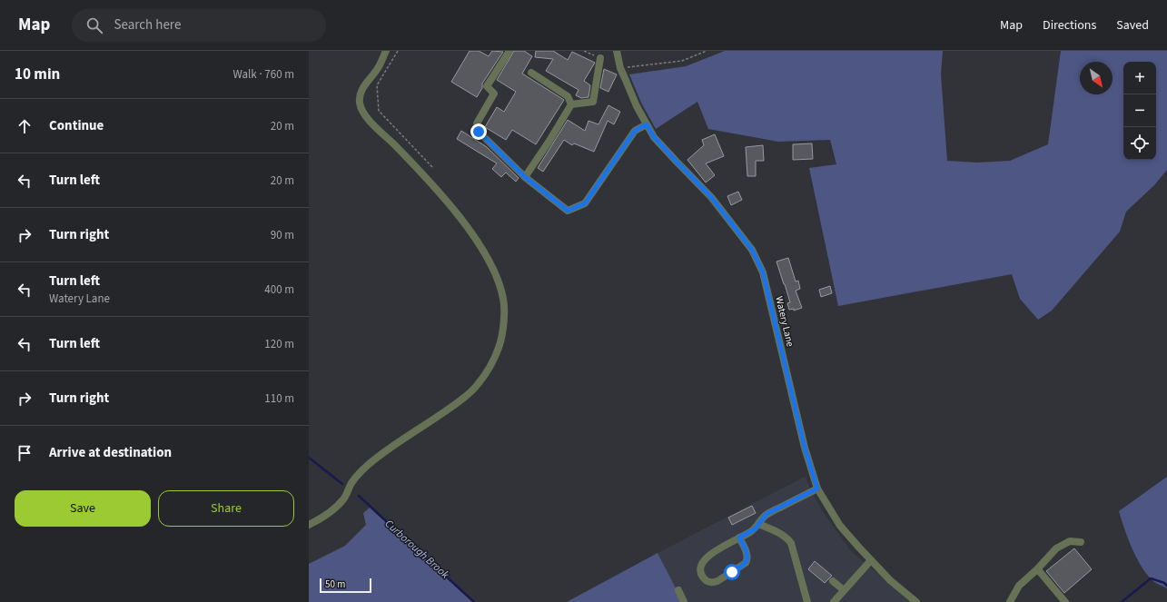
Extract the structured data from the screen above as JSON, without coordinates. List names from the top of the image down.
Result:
{
  "streets": {
    "street": ["Watery Lane"]
  },
  "water": ["Curborough Brook"],
  "scale_bar": "50 m",
  "north": "bottom right",
  "page": {
    "header": "Map",
    "search": "Search here",
    "nav": ["Map", "Directions", "Saved"],
    "heading": ["10 min", "Walk · 760 m"],
    "map_buttons": ["+", "−"],
    "list": [
      ["Continue", "20 m"],
      ["Turn left", "20 m"],
      ["Turn right", "90 m"],
      ["Turn left", "Watery Lane", "400 m"],
      ["Turn left", "120 m"],
      ["Turn right", "110 m"],
      "Arrive at destination"
    ],
    "buttons": ["Save", "Share"],
    "scale": "50 m"
  }
}
